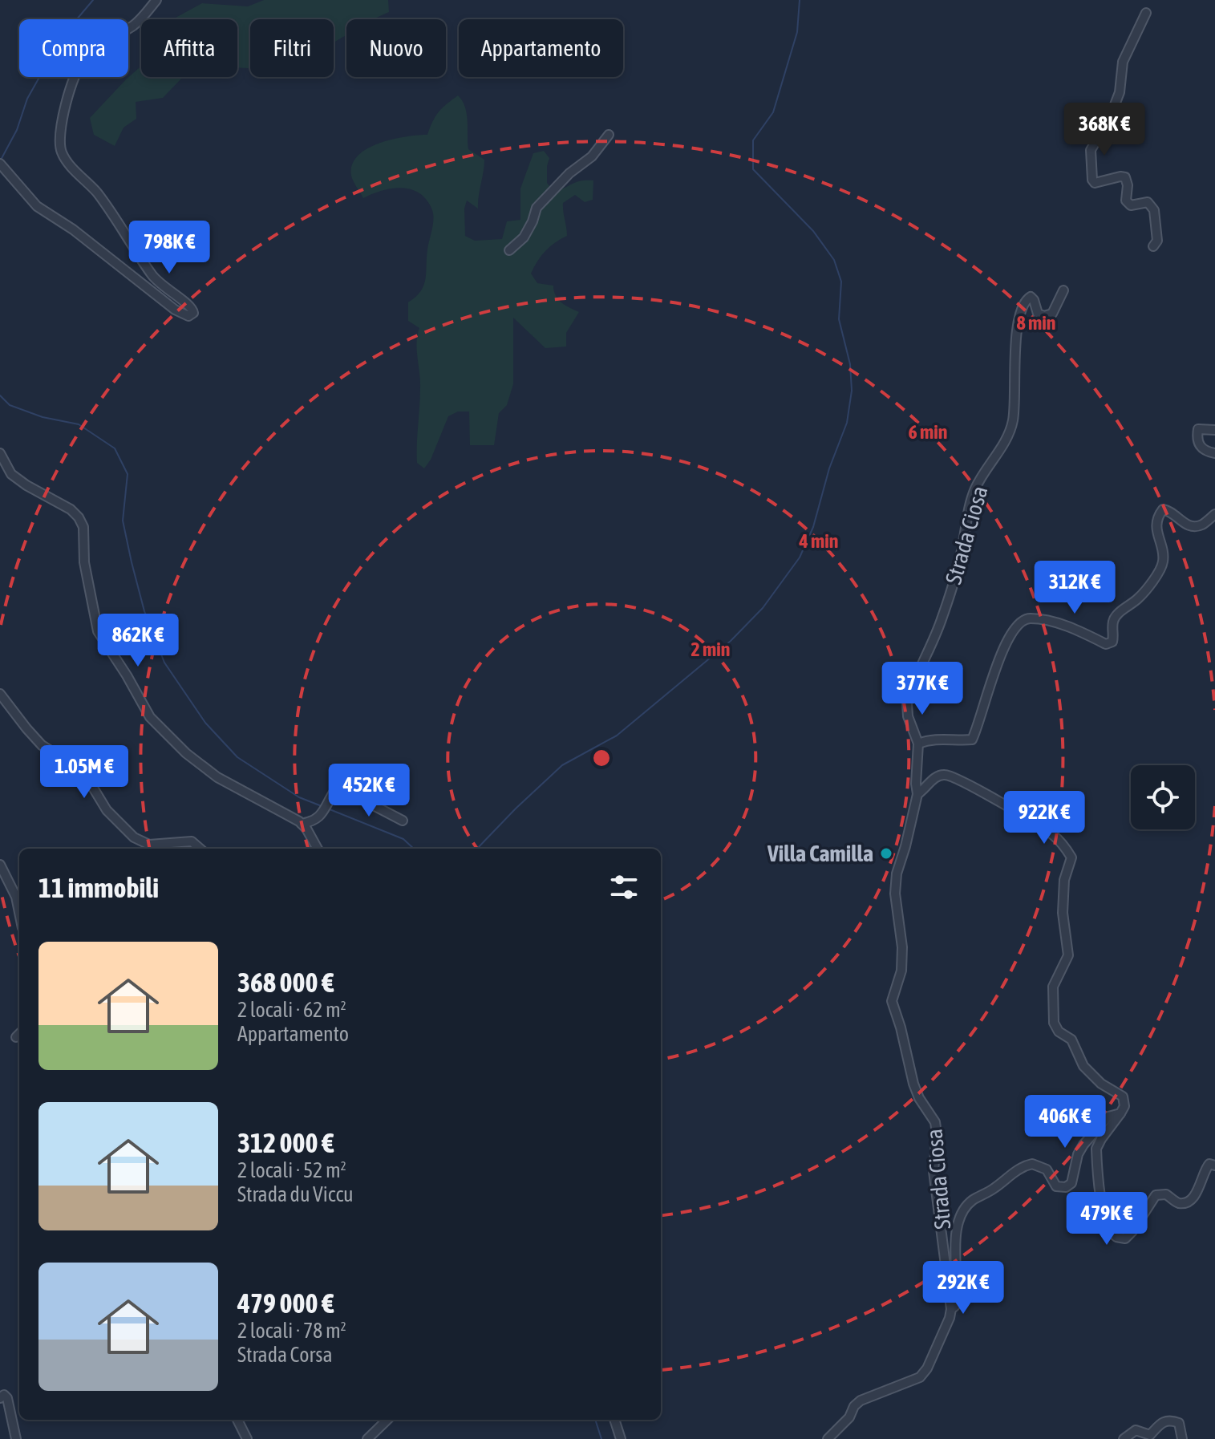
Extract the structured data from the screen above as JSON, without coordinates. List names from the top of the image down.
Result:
{
  "streets": {
    "street": ["Strada Ciosa"]
  },
  "places": ["Villa Camilla"],
  "page": {
    "chip": [
      "Compra",
      "Affitta",
      "Filtri",
      "Nuovo",
      "Appartamento"
    ],
    "price": [
      "368K €",
      "798K €",
      "312K €",
      "862K €",
      "377K €",
      "1.05M €",
      "452K €",
      "922K €",
      "406K €",
      "479K €",
      "292K €"
    ],
    "heading": "11 immobili",
    "list": [
      {
        "name": "368 000 €",
        "note": "2 locali · 62 m² · Appartamento"
      },
      {
        "name": "312 000 €",
        "note": "2 locali · 52 m² · Strada du Viccu"
      },
      {
        "name": "479 000 €",
        "note": "2 locali · 78 m² · Strada Corsa"
      }
    ]
  },
  "rings": [
    "8 min",
    "6 min",
    "4 min",
    "2 min"
  ]
}
